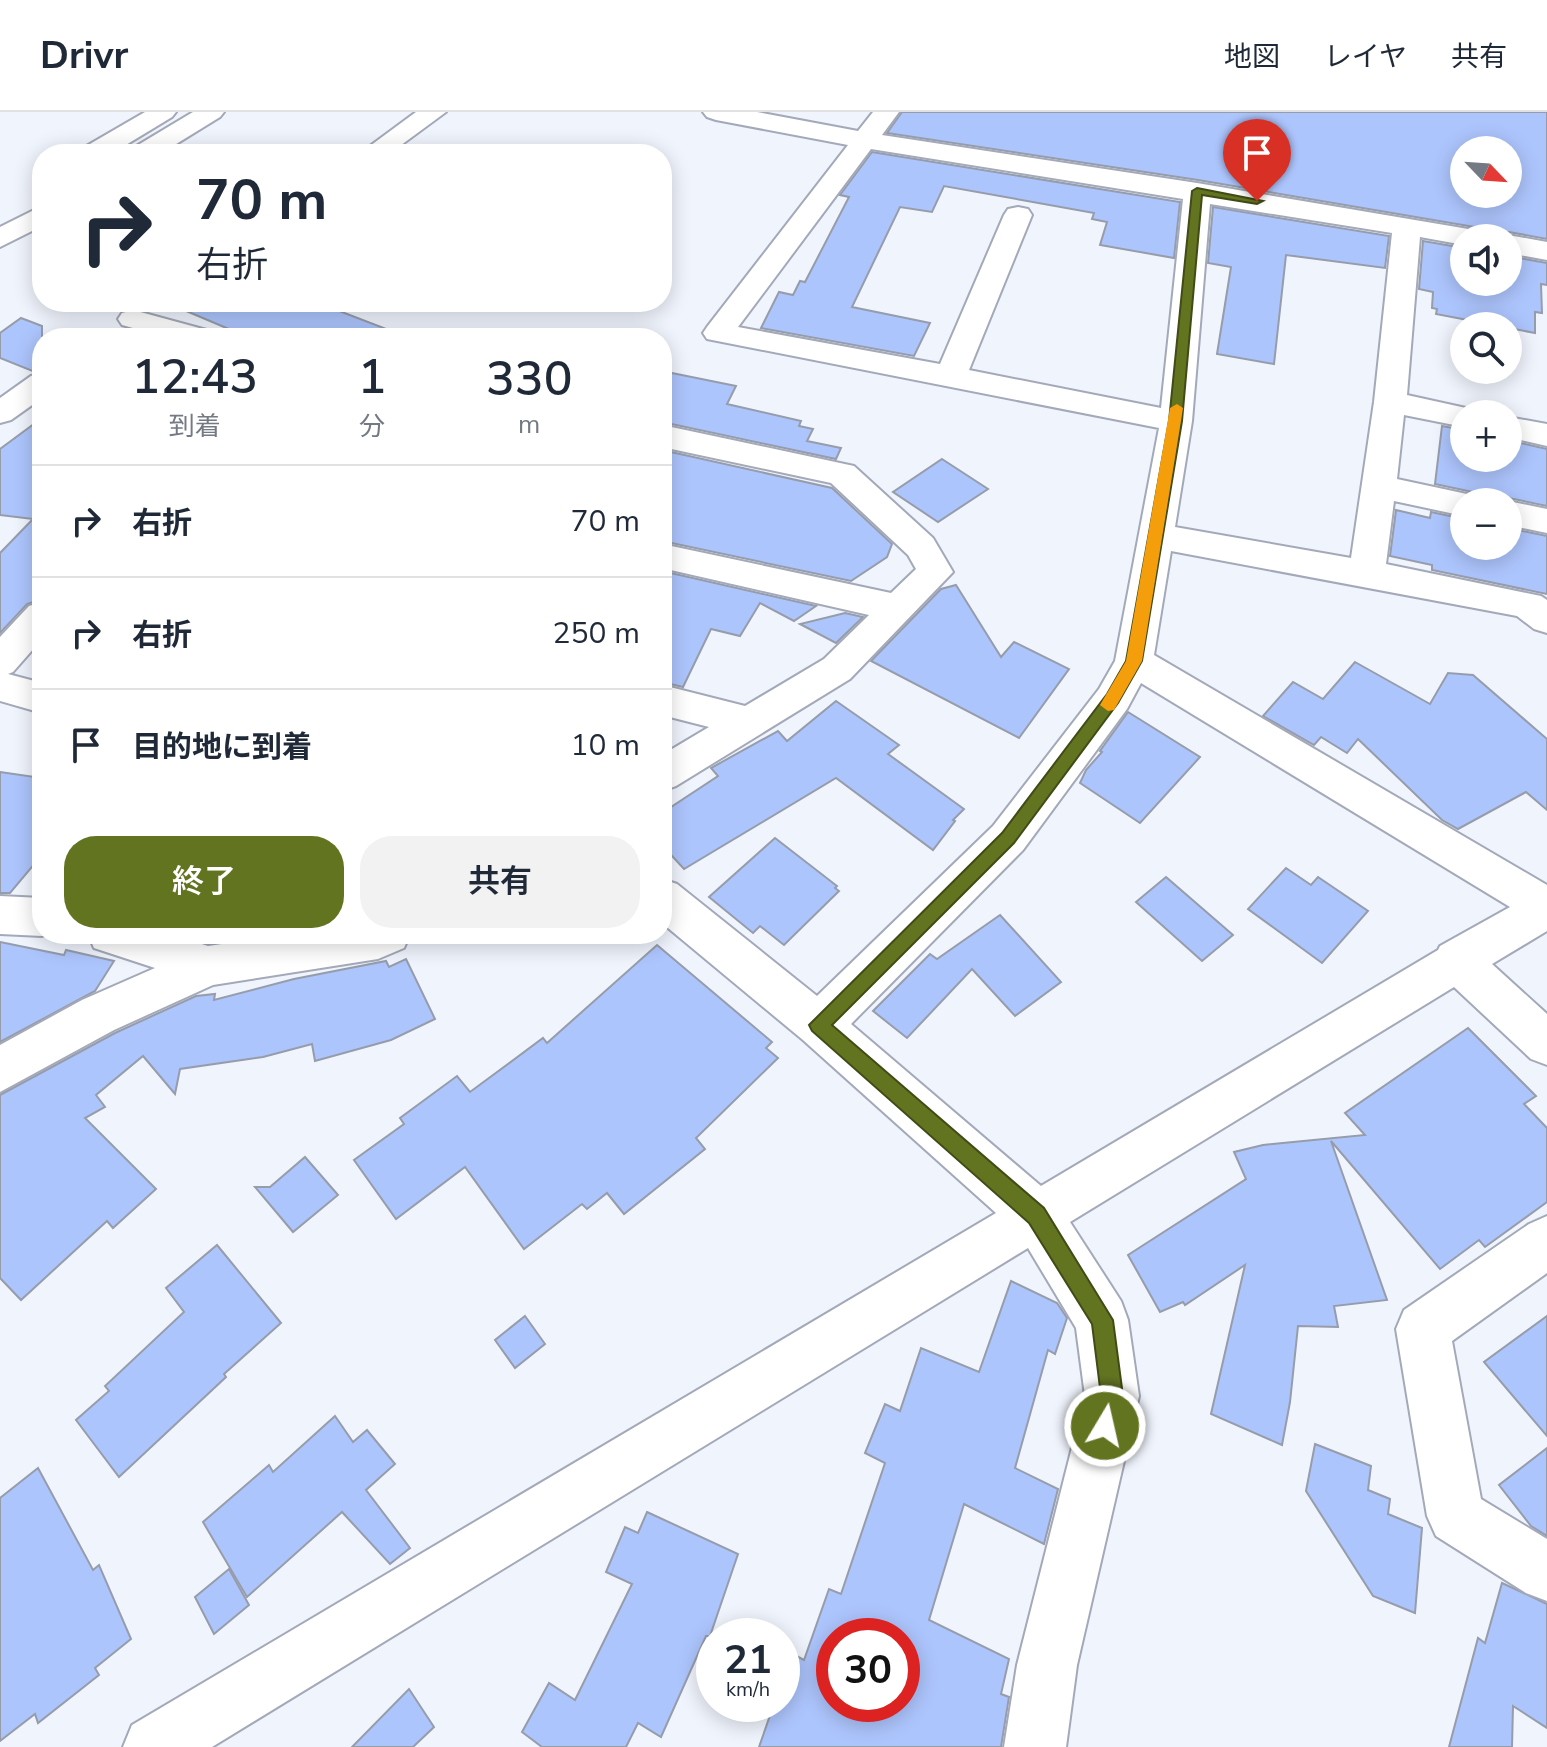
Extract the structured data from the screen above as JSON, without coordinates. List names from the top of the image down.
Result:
{
  "north": "bottom right",
  "page": {
    "header": "Drivr",
    "nav": ["地図", "レイヤ", "共有"],
    "map_buttons": ["+", "−"],
    "turn": ["70 m", "右折"],
    "eta": [
      "12:43",
      "到着",
      "1",
      "分",
      "330",
      "m"
    ],
    "list": [
      {
        "name": "右折",
        "value": "70 m"
      },
      {
        "name": "右折",
        "value": "250 m"
      },
      {
        "name": "目的地に到着",
        "value": "10 m"
      }
    ],
    "buttons": ["終了", "共有"],
    "speed": "21 km/h",
    "limit": "30"
  }
}
